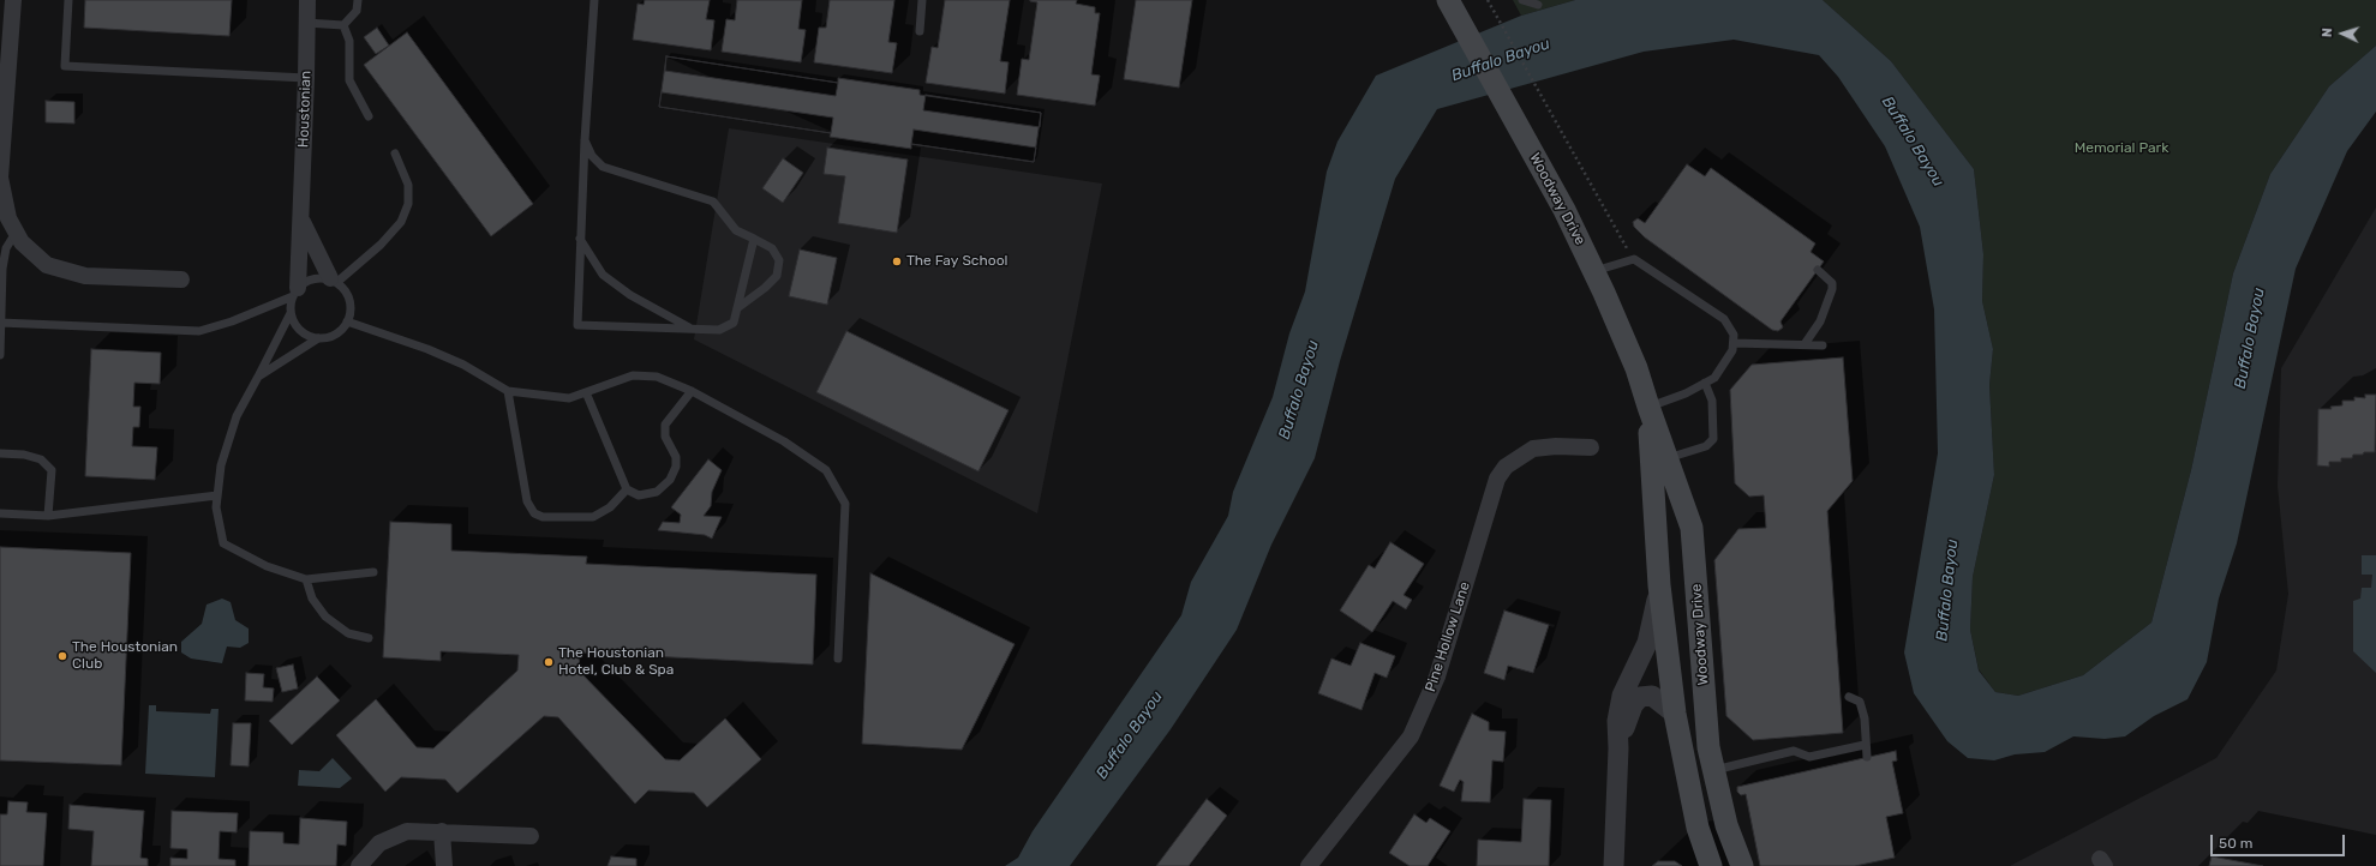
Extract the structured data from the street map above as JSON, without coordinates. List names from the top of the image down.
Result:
{
  "streets": {
    "main road": ["Woodway Drive"],
    "street": ["Houstonian", "Pine Hollow Lane"]
  },
  "water": ["Buffalo Bayou"],
  "parks": ["Memorial Park"],
  "places": ["The Fay School", "The Houstonian Club", "The Houstonian Hotel, Club & Spa"],
  "scale_bar": "50 m",
  "north": "left"
}
